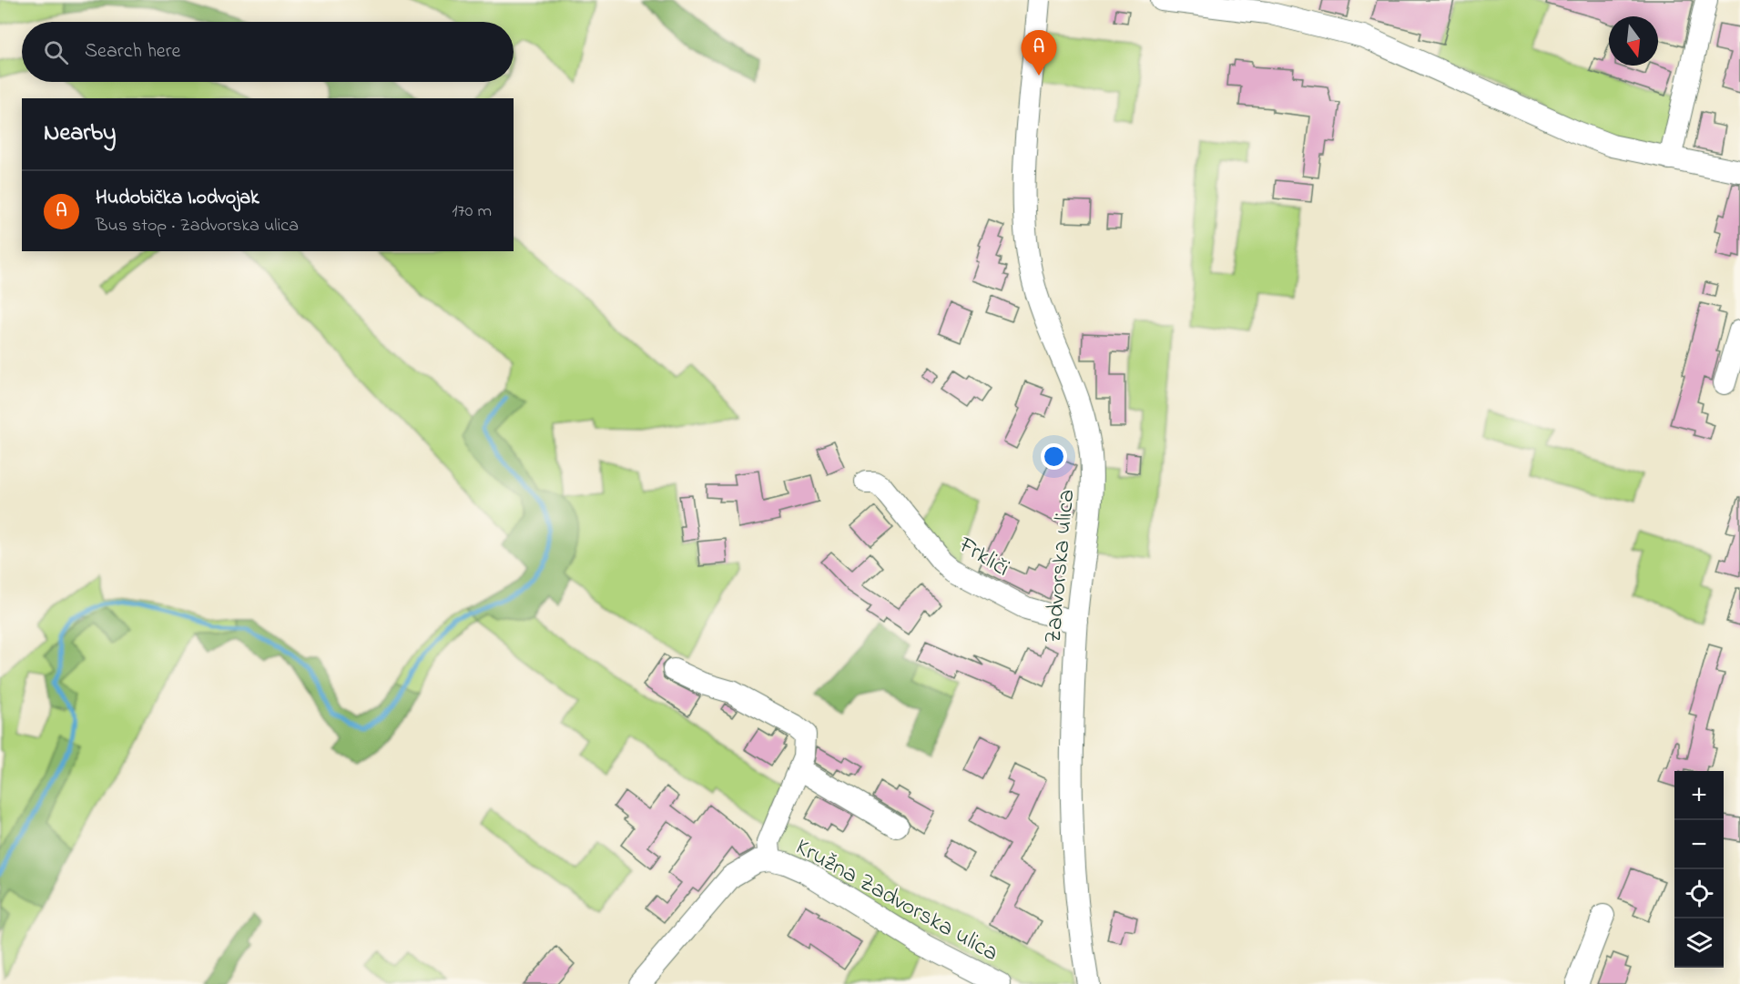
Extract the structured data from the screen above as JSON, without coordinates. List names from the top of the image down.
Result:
{
  "streets": {
    "street": ["Frkliči", "Zadvorska ulica", "Kružna Zadvorska ulica"]
  },
  "crossings": [
    ["Frkliči", "Zadvorska ulica"]
  ],
  "north": "bottom",
  "page": {
    "search": "Search here",
    "pins": "A",
    "heading": "Nearby",
    "list": [
      {
        "mark": "A",
        "name": "Hudobička I.odvojak",
        "note": "Bus stop · Zadvorska ulica",
        "value": "170 m"
      }
    ],
    "map_buttons": ["+", "−"]
  }
}
